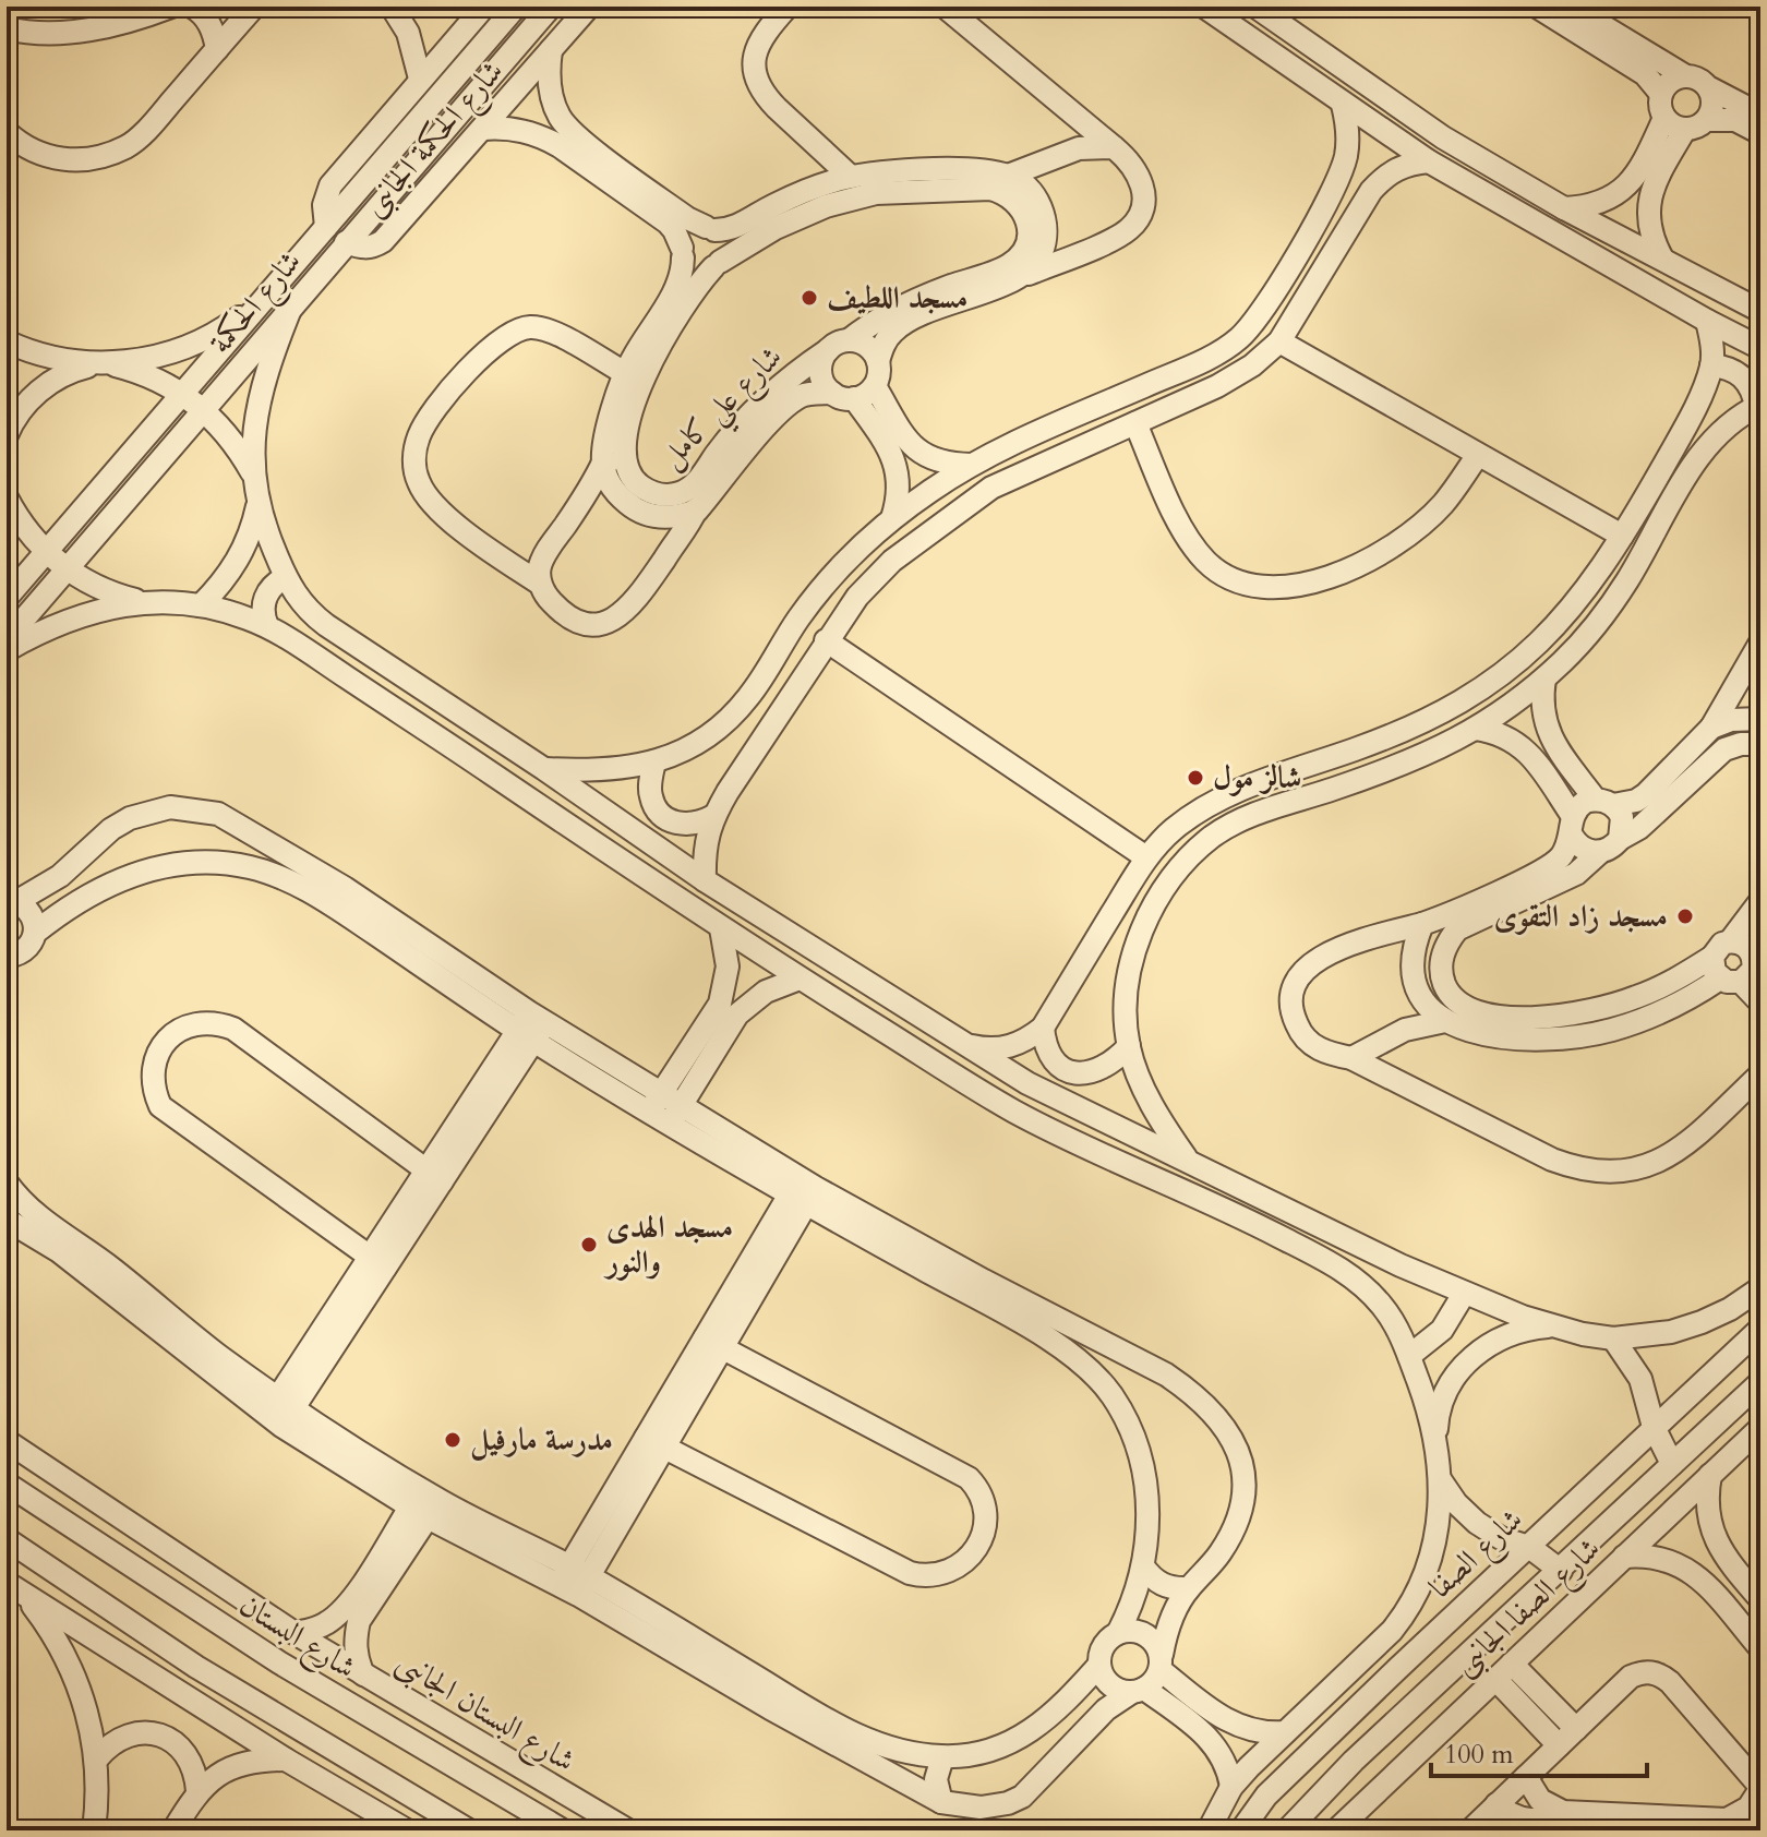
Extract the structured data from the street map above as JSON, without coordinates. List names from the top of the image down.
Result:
{
  "streets": {
    "street": [
      "شارع الحكمة الجانبى",
      "شارع الحكمة",
      "شارع علي كامل",
      "شارع الصفا",
      "شارع الصفا الجانبى",
      "شارع البستان",
      "شارع البستان الجانبى"
    ]
  },
  "crossings": [
    ["شارع الحكمة الجانبى", "شارع الحكمة"]
  ],
  "places": [
    "مسجد اللطيف",
    "شالز مول",
    "مسجد زاد التقوى",
    "مسجد الهدى والنور",
    "مدرسة مارفيل"
  ],
  "scale_bar": "100 m"
}
